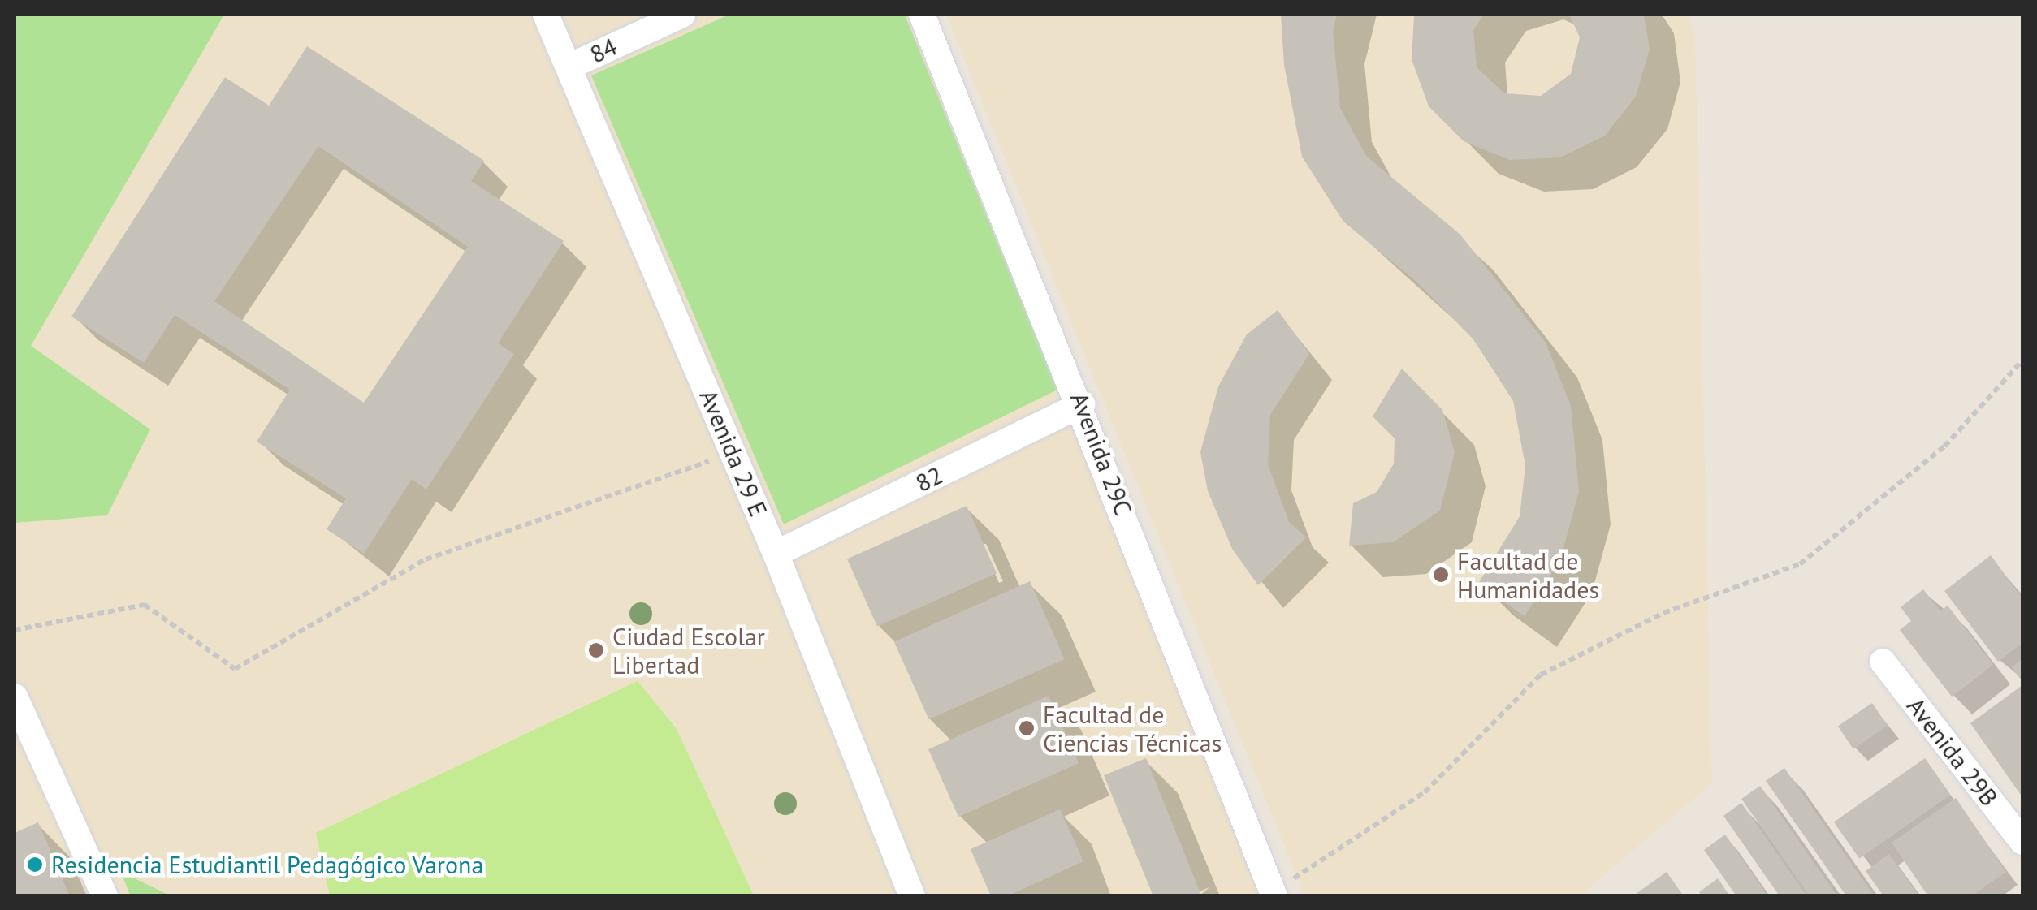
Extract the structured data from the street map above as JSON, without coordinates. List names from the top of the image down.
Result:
{
  "streets": {
    "street": [
      "84",
      "Avenida 29 E",
      "Avenida 29C",
      "82",
      "Avenida 29B"
    ]
  },
  "crossings": [
    ["84", "Avenida 29 E"],
    ["Avenida 29 E", "82"],
    ["Avenida 29C", "82"]
  ],
  "places": [
    "Facultad de Humanidades",
    "Ciudad Escolar Libertad",
    "Facultad de Ciencias Técnicas",
    "Residencia Estudiantil Pedagógico Varona"
  ]
}
